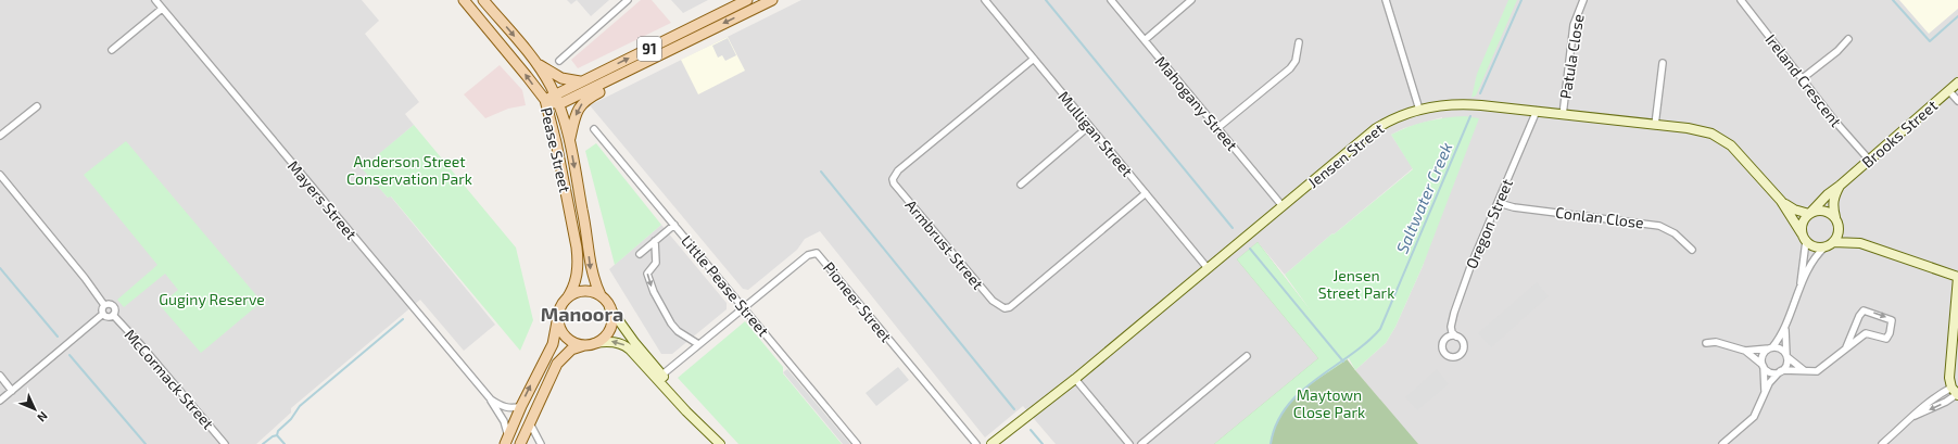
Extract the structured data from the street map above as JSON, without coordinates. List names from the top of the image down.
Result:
{
  "streets": {
    "main road": ["91", "Pease Street"],
    "street": [
      "Patula Close",
      "Ireland Crescent",
      "Mahogany Street",
      "Mulligan Street",
      "Brooks Street",
      "Jensen Street",
      "Mayers Street",
      "Conlan Close",
      "Oregon Street",
      "Armbrust Street",
      "Little Pease Street",
      "Pioneer Street",
      "McCormack Street"
    ]
  },
  "crossings": [
    ["91", "Pease Street"],
    ["Patula Close", "Jensen Street"],
    ["Ireland Crescent", "Brooks Street"],
    ["Mahogany Street", "Jensen Street"],
    ["Mulligan Street", "Jensen Street"],
    ["Mulligan Street", "Armbrust Street"],
    ["Brooks Street", "Jensen Street"],
    ["Jensen Street", "Oregon Street"],
    ["Conlan Close", "Oregon Street"],
    ["Little Pease Street", "Pioneer Street"]
  ],
  "districts": ["Manoora"],
  "water": ["Saltwater Creek"],
  "parks": [
    "Anderson Street Conservation Park",
    "Jensen Street Park",
    "Guginy Reserve",
    "Maytown Close Park"
  ],
  "north": "bottom right"
}
